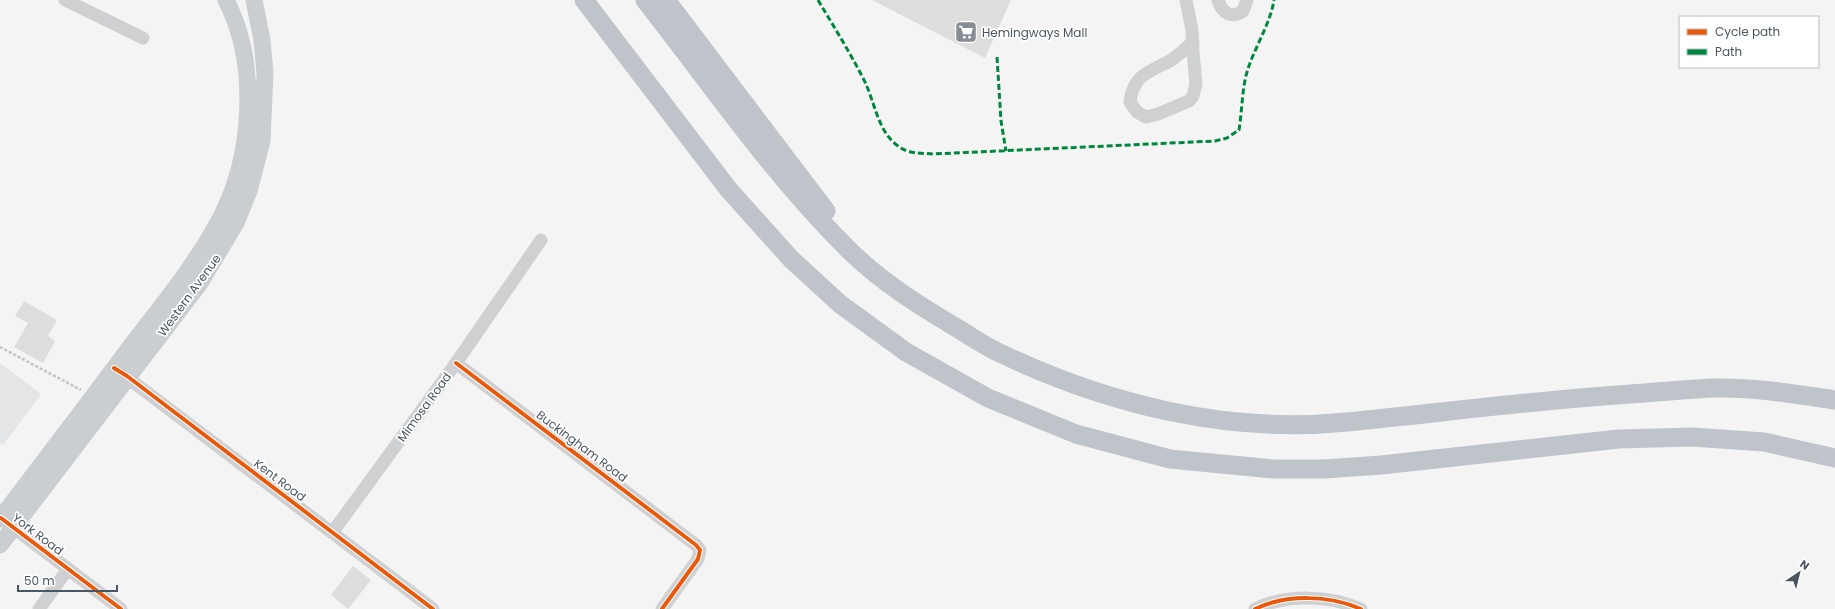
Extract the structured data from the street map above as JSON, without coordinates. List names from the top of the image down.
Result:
{
  "streets": {
    "main road": ["Western Avenue"],
    "street": [
      "Mimosa Road",
      "Buckingham Road",
      "Kent Road",
      "York Road"
    ]
  },
  "crossings": [
    ["Western Avenue", "Kent Road"],
    ["Western Avenue", "York Road"],
    ["Mimosa Road", "Buckingham Road"],
    ["Mimosa Road", "Kent Road"]
  ],
  "places": {
    "supermarket": ["Hemingways Mall"]
  },
  "legend": ["Cycle path", "Path"],
  "scale_bar": "50 m",
  "north": "top right"
}
